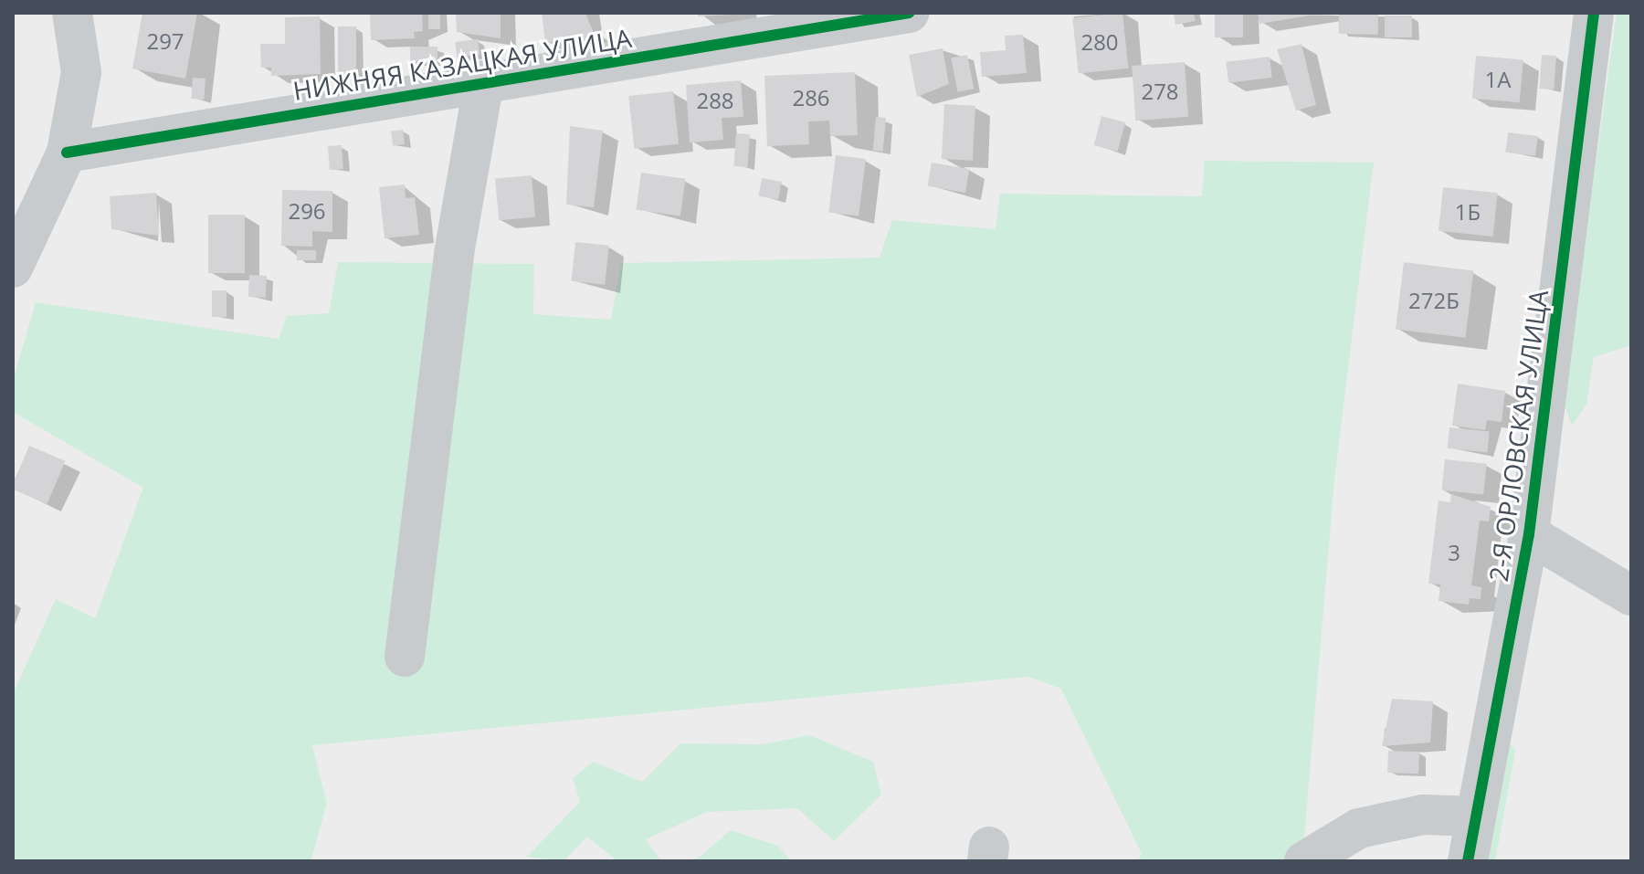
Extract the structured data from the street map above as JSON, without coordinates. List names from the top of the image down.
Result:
{
  "streets": {
    "street": ["НИЖНЯЯ КАЗАЦКАЯ УЛИЦА", "2-Я ОРЛОВСКАЯ УЛИЦА"]
  },
  "house_numbers": [
    "297",
    "280",
    "1А",
    "278",
    "286",
    "288",
    "296",
    "1Б",
    "272Б",
    "3"
  ]
}
